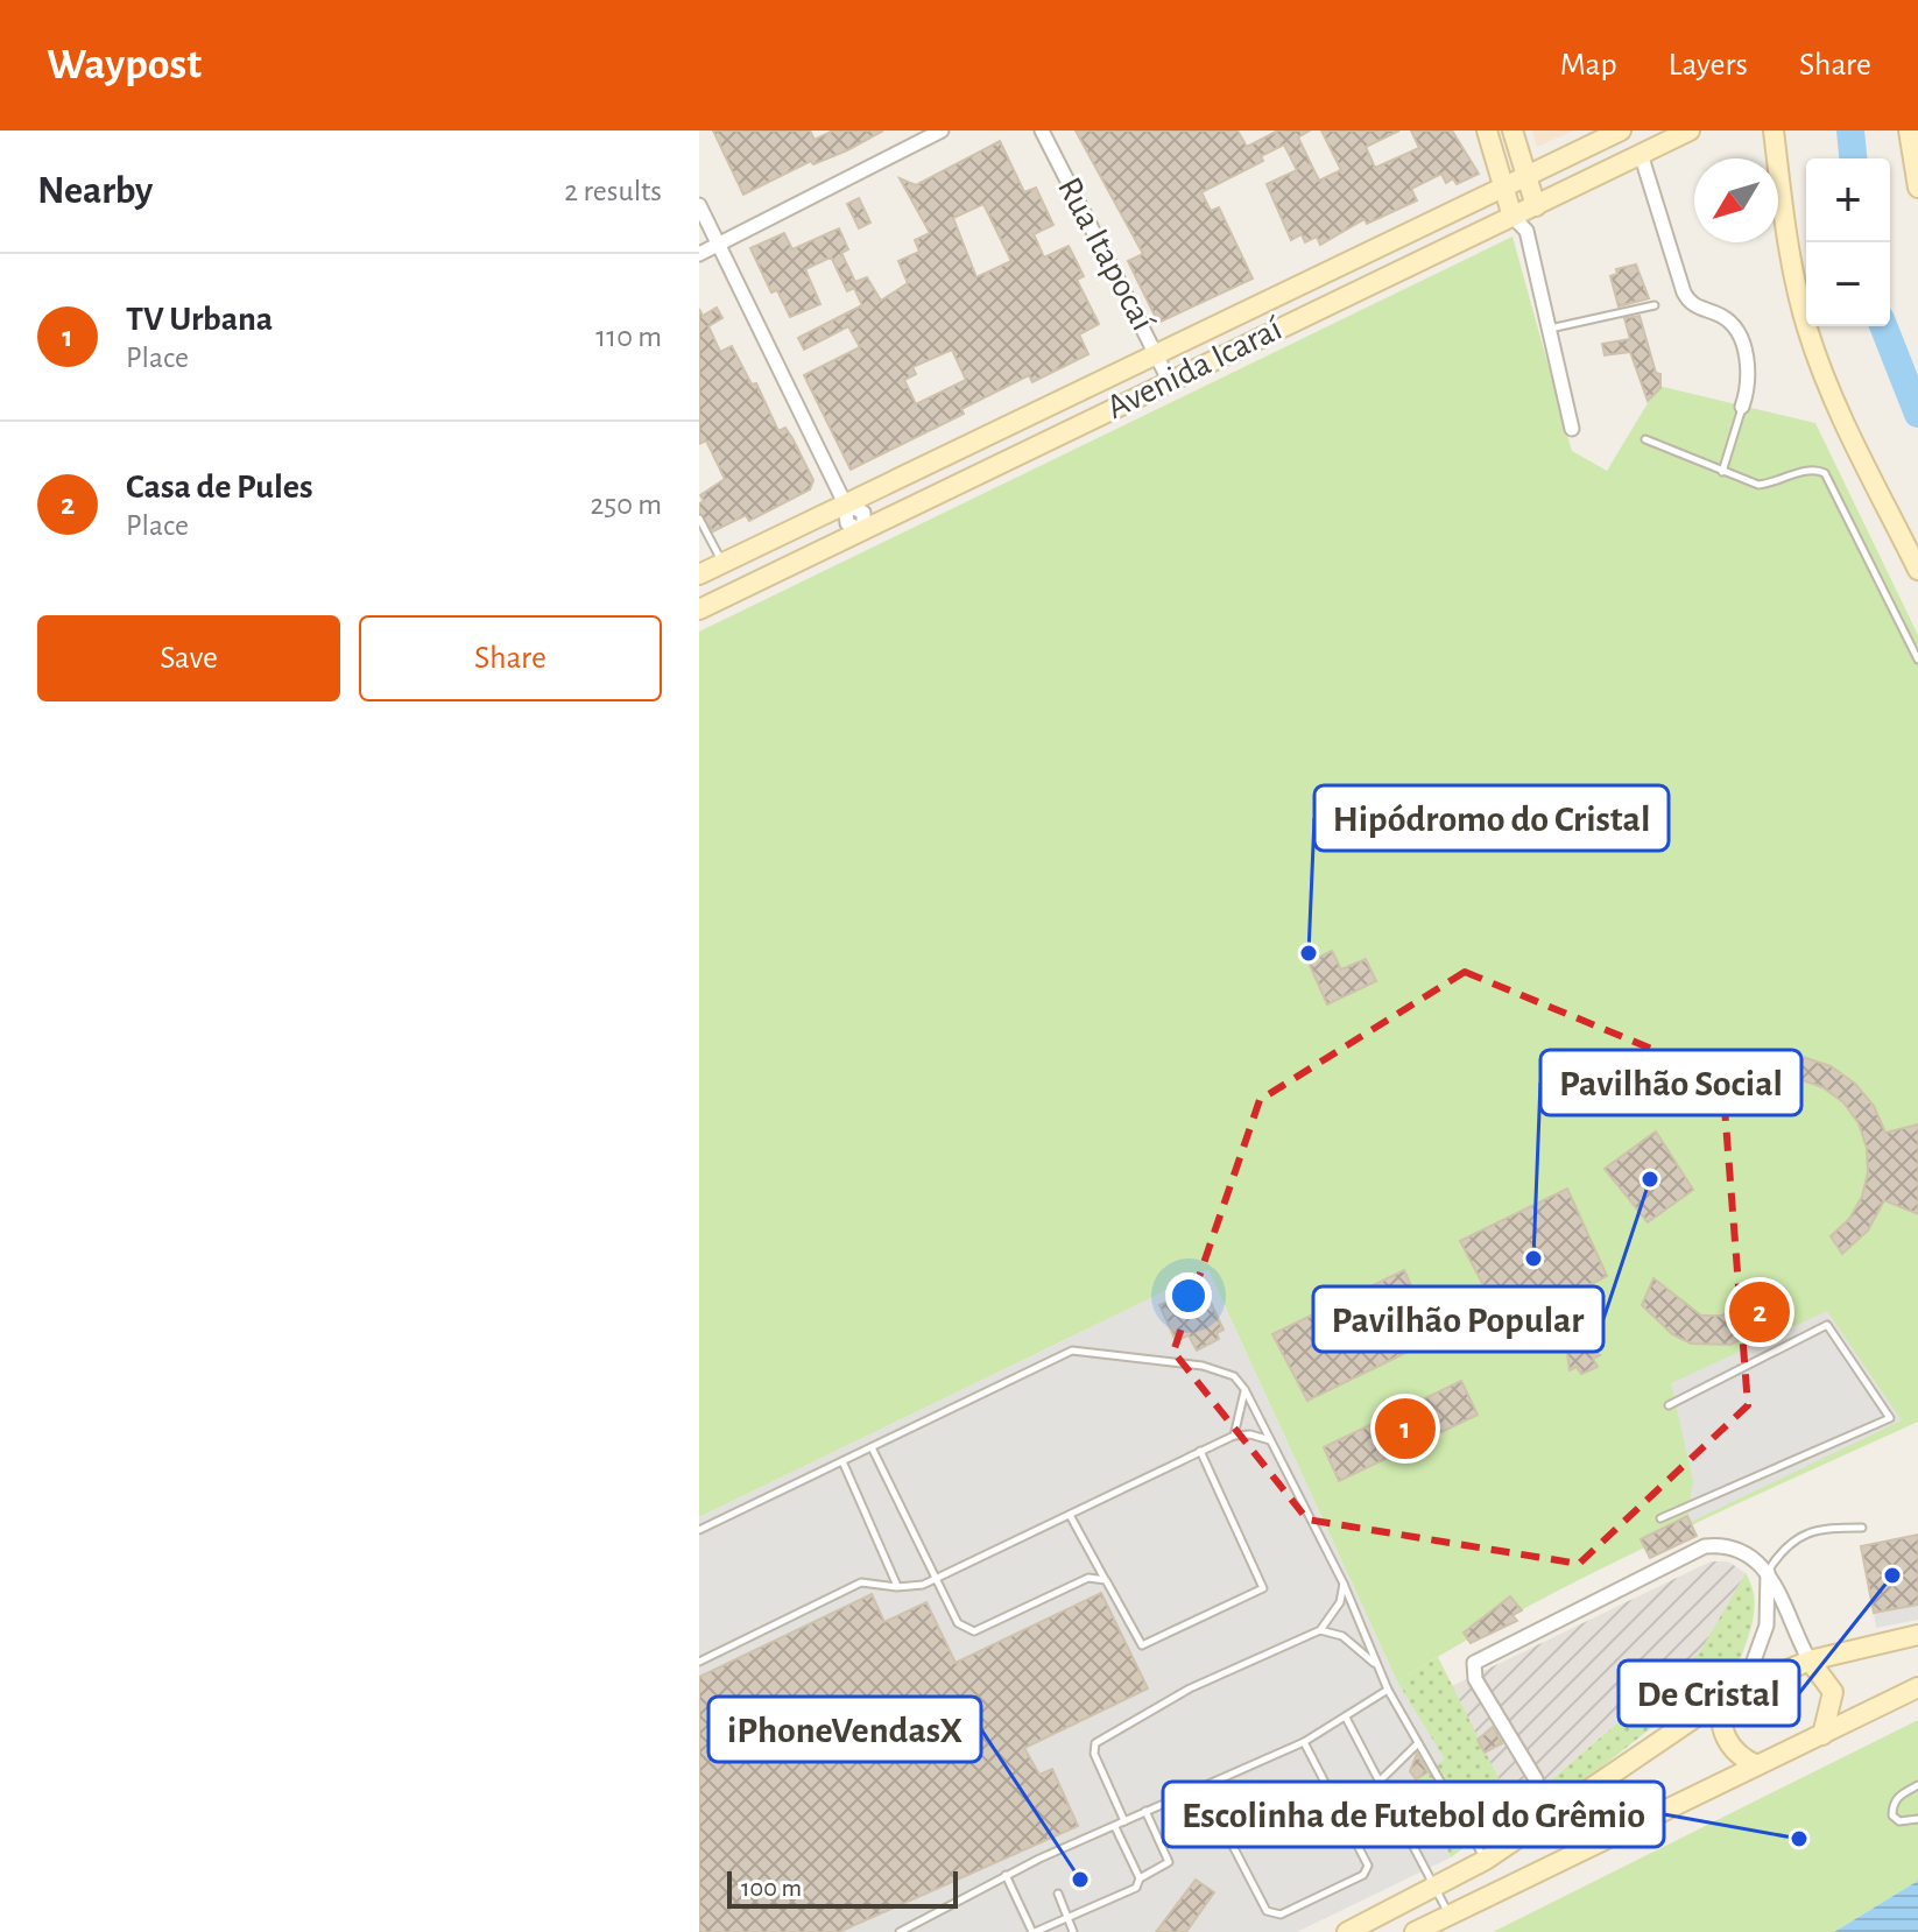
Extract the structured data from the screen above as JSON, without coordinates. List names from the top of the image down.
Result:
{
  "streets": {
    "main road": ["Avenida Icaraí"],
    "street": ["Rua Itapocaí"]
  },
  "crossings": [
    ["Rua Itapocaí", "Avenida Icaraí"]
  ],
  "places": [
    "Hipódromo do Cristal",
    "Pavilhão Popular",
    "Pavilhão Social",
    "De Cristal",
    "Escolinha de Futebol do Grêmio",
    "iPhoneVendasX"
  ],
  "scale_bar": "100 m",
  "north": "bottom left",
  "page": {
    "header": "Waypost",
    "nav": ["Map", "Layers", "Share"],
    "heading": ["Nearby", "2 results"],
    "map_buttons": ["+", "−"],
    "list": [
      {
        "mark": "1",
        "name": "TV Urbana",
        "note": "Place",
        "value": "110 m"
      },
      {
        "mark": "2",
        "name": "Casa de Pules",
        "note": "Place",
        "value": "250 m"
      }
    ],
    "buttons": ["Save", "Share"],
    "pins": ["2", "1"],
    "scale": "100 m"
  }
}
